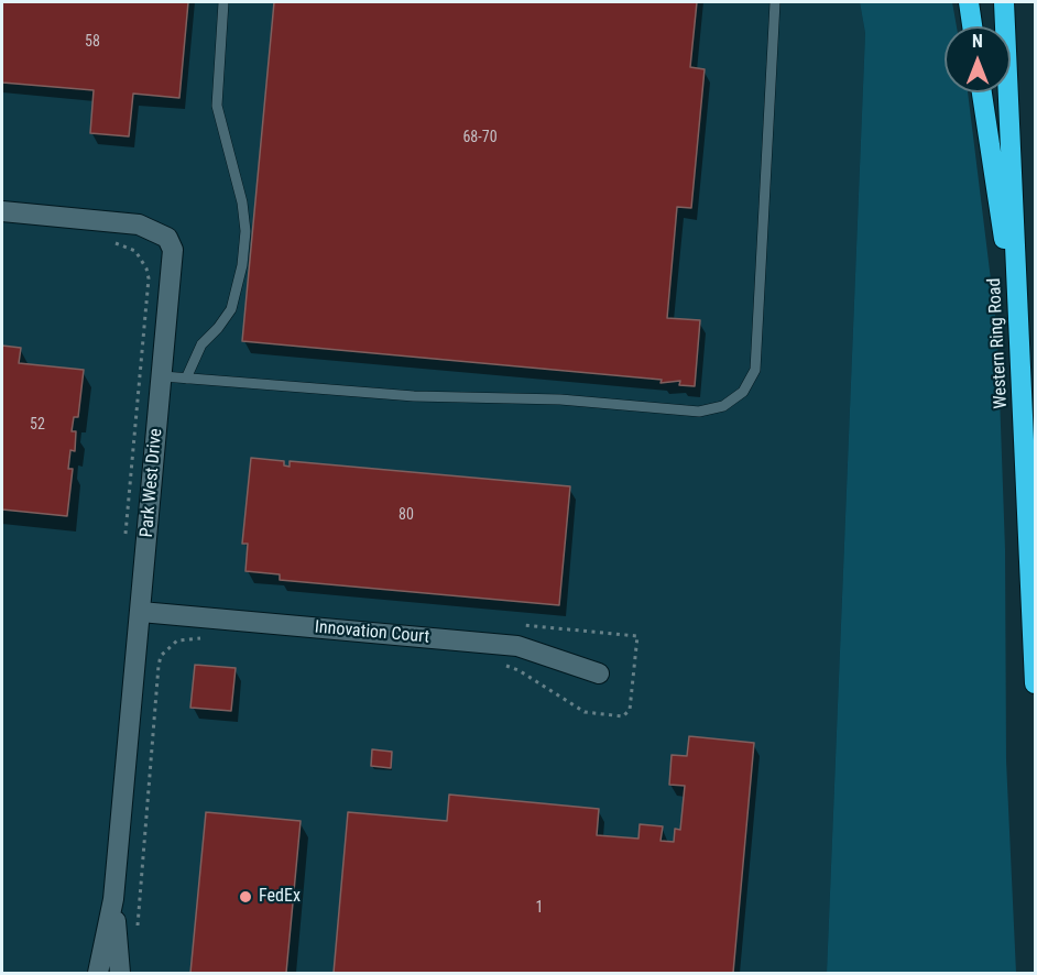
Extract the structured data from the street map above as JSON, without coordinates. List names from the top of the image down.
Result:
{
  "streets": {
    "highway": ["Western Ring Road"],
    "street": ["Park West Drive", "Innovation Court"]
  },
  "crossings": [
    ["Park West Drive", "Innovation Court"]
  ],
  "places": ["FedEx"],
  "house_numbers": [
    "58",
    "68-70",
    "52",
    "80",
    "1"
  ],
  "north": "top"
}
